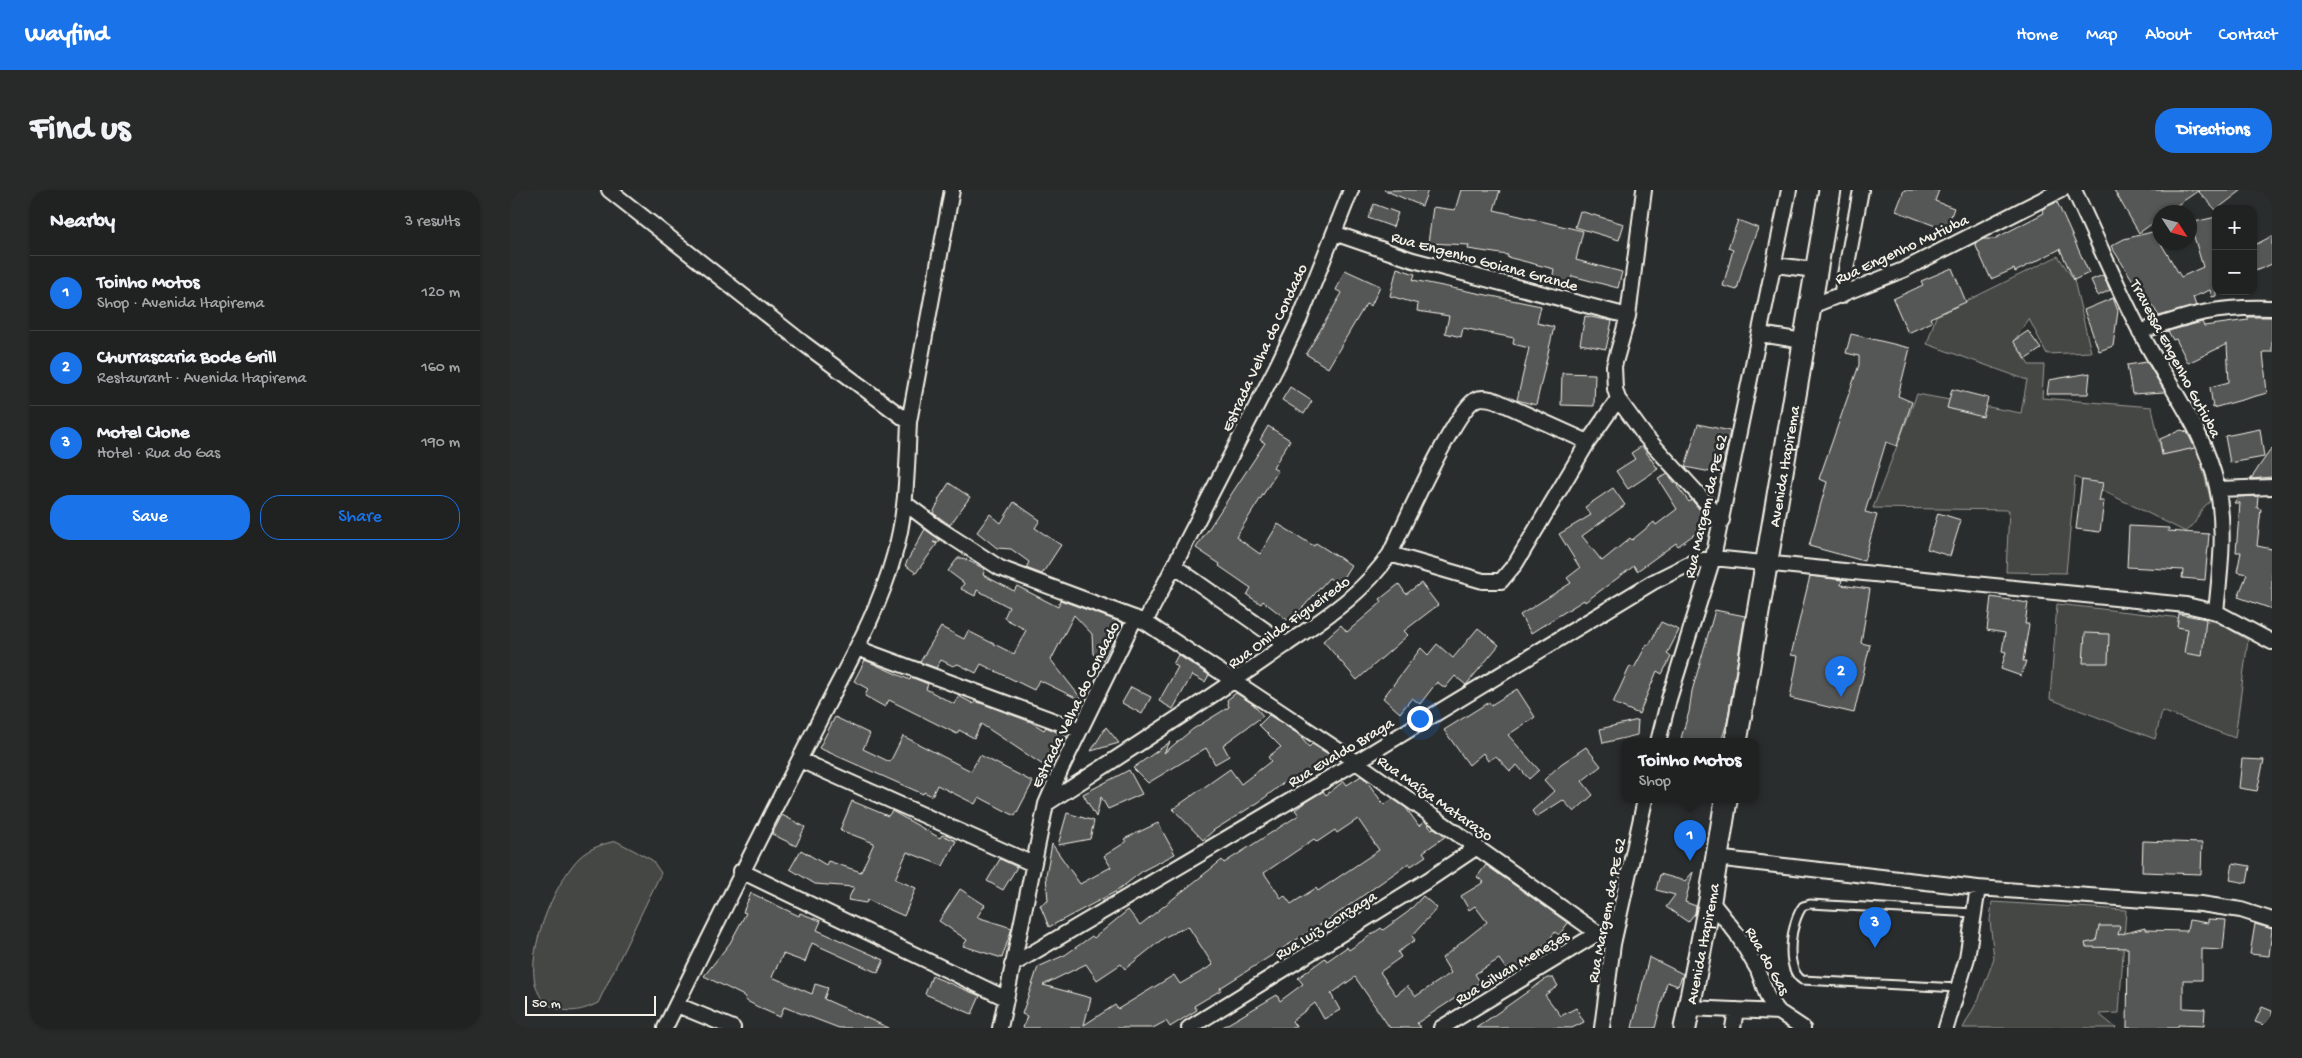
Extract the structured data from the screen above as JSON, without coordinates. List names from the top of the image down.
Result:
{
  "streets": {
    "main road": ["Avenida Itapirema"],
    "street": [
      "Rua Engenho Mutiuba",
      "Rua Engenho Goiana Grande",
      "Estrada Velha do Condado",
      "Travessa Engenho Gutiuba",
      "Rua Margem da PE 62",
      "Rua Onilda Figueiredo",
      "Rua Evaldo Braga",
      "Rua Maíza Matarazo",
      "Rua Luiz Gonzaga",
      "Rua do Gas",
      "Rua Gilvan Menezes"
    ]
  },
  "crossings": [
    ["Rua Engenho Mutiuba", "Avenida Itapirema"],
    ["Rua Engenho Goiana Grande", "Estrada Velha do Condado"],
    ["Estrada Velha do Condado", "Rua Onilda Figueiredo"],
    ["Estrada Velha do Condado", "Rua Evaldo Braga"],
    ["Estrada Velha do Condado", "Rua Maíza Matarazo"],
    ["Travessa Engenho Gutiuba", "Rua Evaldo Braga"],
    ["Avenida Itapirema", "Rua Evaldo Braga"],
    ["Avenida Itapirema", "Rua do Gas"],
    ["Rua Margem da PE 62", "Rua Evaldo Braga"],
    ["Rua Margem da PE 62", "Rua Maíza Matarazo"],
    ["Rua Onilda Figueiredo", "Rua Maíza Matarazo"],
    ["Rua Evaldo Braga", "Rua Maíza Matarazo"],
    ["Rua Maíza Matarazo", "Rua Luiz Gonzaga"],
    ["Rua Maíza Matarazo", "Rua Gilvan Menezes"]
  ],
  "scale_bar": "50 m",
  "north": "bottom right",
  "page": {
    "header": "Wayfind",
    "nav": [
      "Home",
      "Map",
      "About",
      "Contact"
    ],
    "buttons": [
      "Directions",
      ["Save", "Share"]
    ],
    "title": "Find us",
    "heading": ["Nearby", "3 results"],
    "map_buttons": ["+", "−"],
    "list": [
      {
        "mark": "1",
        "name": "Toinho Motos",
        "note": "Shop · Avenida Itapirema",
        "value": "120 m"
      },
      {
        "mark": "2",
        "name": "Churrascaria Bode Grill",
        "note": "Restaurant · Avenida Itapirema",
        "value": "160 m"
      },
      {
        "mark": "3",
        "name": "Motel Clone",
        "note": "Hotel · Rua do Gas",
        "value": "190 m"
      }
    ],
    "pins": ["2", "1", "3"],
    "popup": ["Toinho Motos", "Shop"],
    "scale": "50 m"
  }
}
